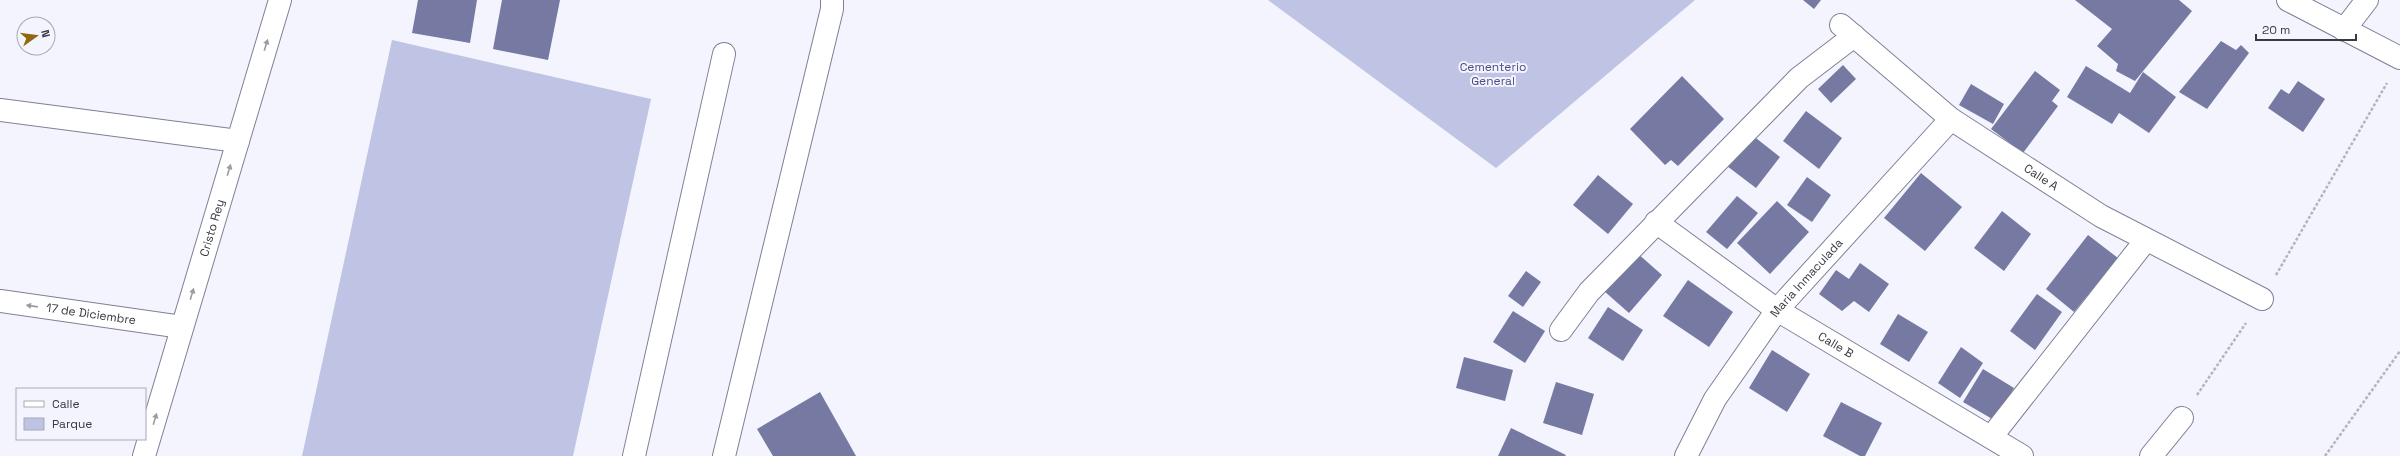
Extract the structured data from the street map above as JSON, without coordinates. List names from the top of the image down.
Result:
{
  "streets": {
    "main road": [
      "Calle A",
      "Cristo Rey",
      "Maria Inmaculada",
      "17 de Diciembre",
      "Calle B"
    ]
  },
  "crossings": [
    ["Calle A", "Maria Inmaculada"],
    ["Calle A", "Calle B"],
    ["Cristo Rey", "17 de Diciembre"],
    ["Maria Inmaculada", "Calle B"]
  ],
  "one_way": ["Cristo Rey"],
  "parks": ["Cementerio General"],
  "legend": ["Calle", "Parque"],
  "scale_bar": "20 m",
  "north": "right"
}
